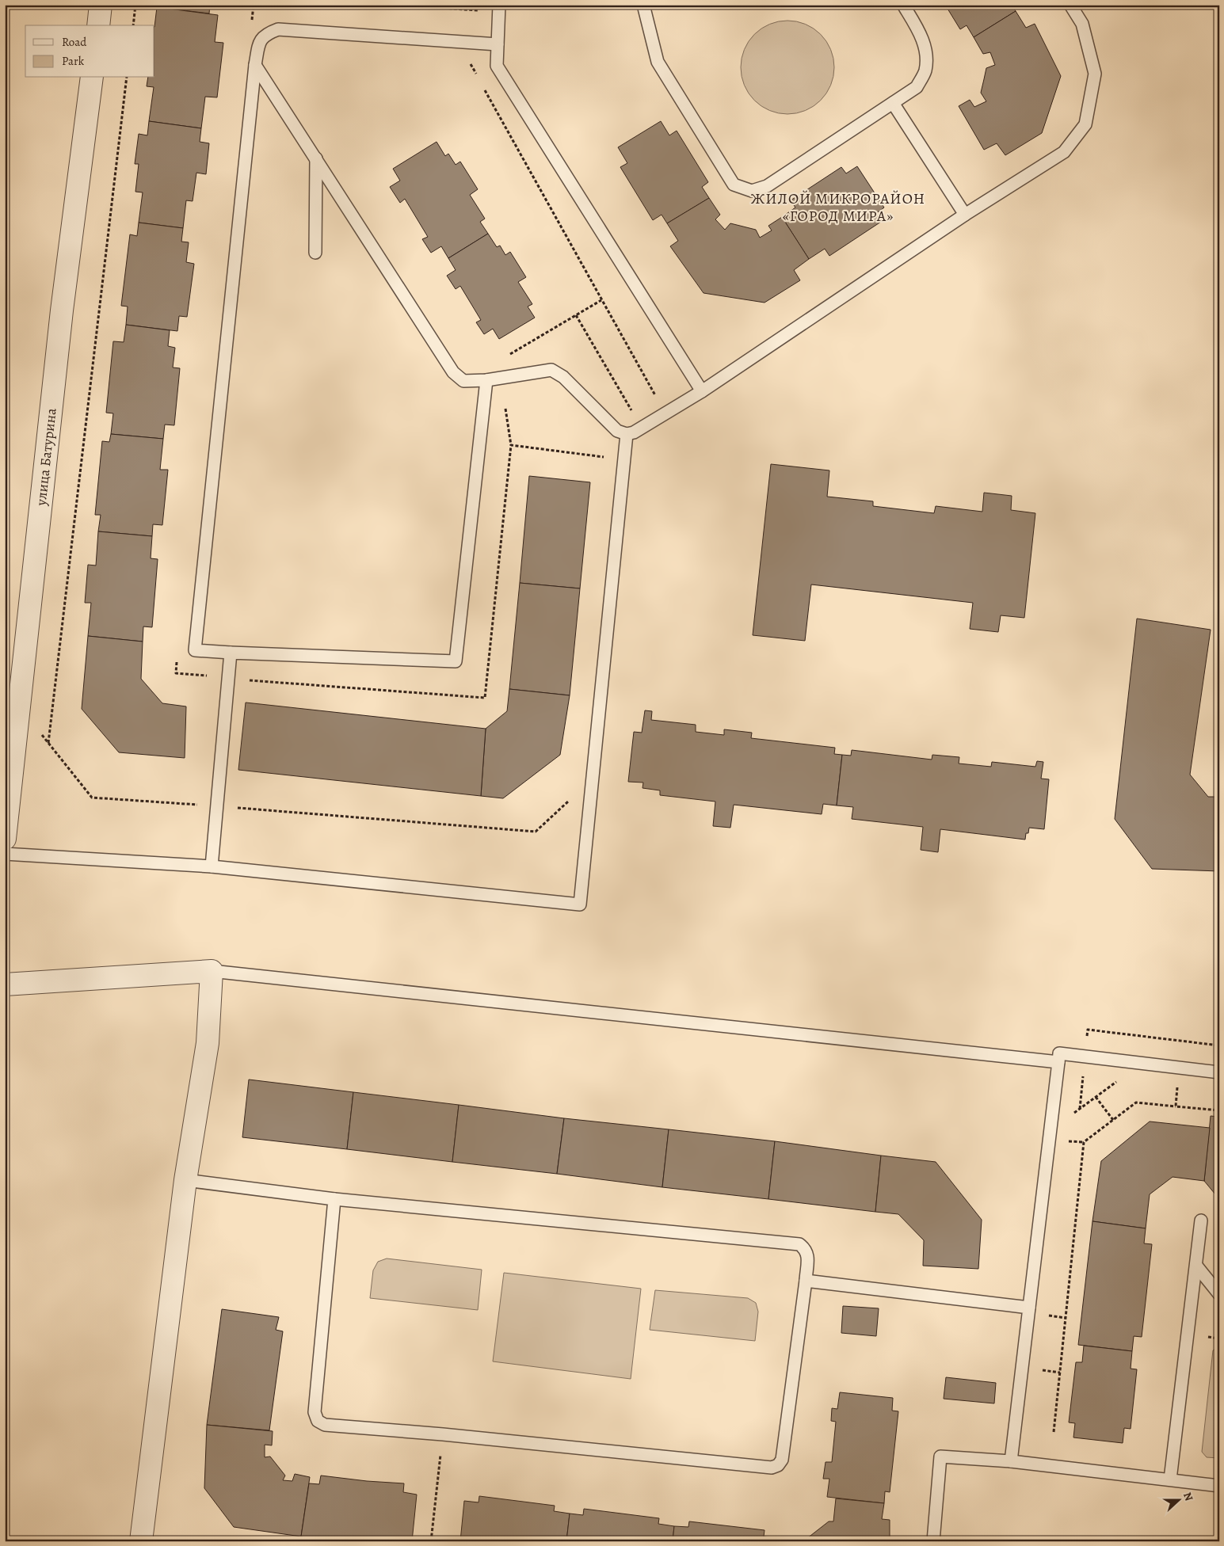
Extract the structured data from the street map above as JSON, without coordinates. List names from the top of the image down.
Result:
{
  "streets": {
    "street": ["улица Батурина"]
  },
  "districts": ["ЖИЛОЙ МИКРОРАЙОН «ГОРОД МИРА»"],
  "legend": ["Road", "Park"],
  "north": "right"
}
